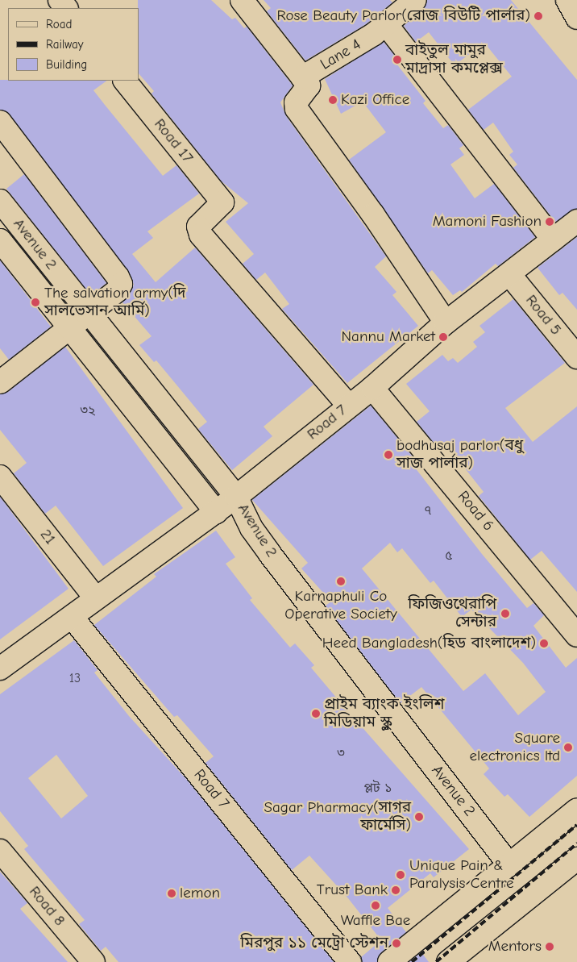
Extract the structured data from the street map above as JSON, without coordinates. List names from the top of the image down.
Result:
{
  "streets": {
    "street": [
      "Lane 4",
      "Road 17",
      "Avenue 2",
      "Road 5",
      "Road 7",
      "Road 6",
      "21",
      "Road 8"
    ]
  },
  "crossings": [
    ["Road 17", "Road 7"],
    ["Avenue 2", "Road 7"],
    ["Road 5", "Road 7"],
    ["Road 7", "Road 6"],
    ["Road 7", "21"]
  ],
  "places": [
    "Rose Beauty Parlor(রোজ বিউটি পার্লার)",
    "বাইতুল মামুর মাদ্রাসা কমপ্লেক্স",
    "Kazi Office",
    "Mamoni Fashion",
    "The salvation army(দি সালভেসান আর্মি)",
    "Nannu Market",
    "bodhusaj parlor(বধু সাজ পার্লার)",
    "Karnaphuli Co Operative Society",
    "ফিজিওথেরাপি সেন্টার",
    "Heed Bangladesh(হিড বাংলাদেশ)",
    "প্রাইম ব্যাংক ইংলিশ মিডিয়াম স্কুল",
    "Square electronics ltd",
    "Sagar Pharmacy(সাগর ফার্মেসি)",
    "Unique Pain & Paralysis Centre",
    "Trust Bank",
    "lemon",
    "Waffle Bae",
    "মিরপুর ১১ মেট্রো স্টেশন",
    "Mentors"
  ],
  "house_numbers": [
    "৩২",
    "৭",
    "৫",
    "13",
    "৩",
    "প্লট ১"
  ],
  "legend": ["Road", "Railway", "Building"]
}
